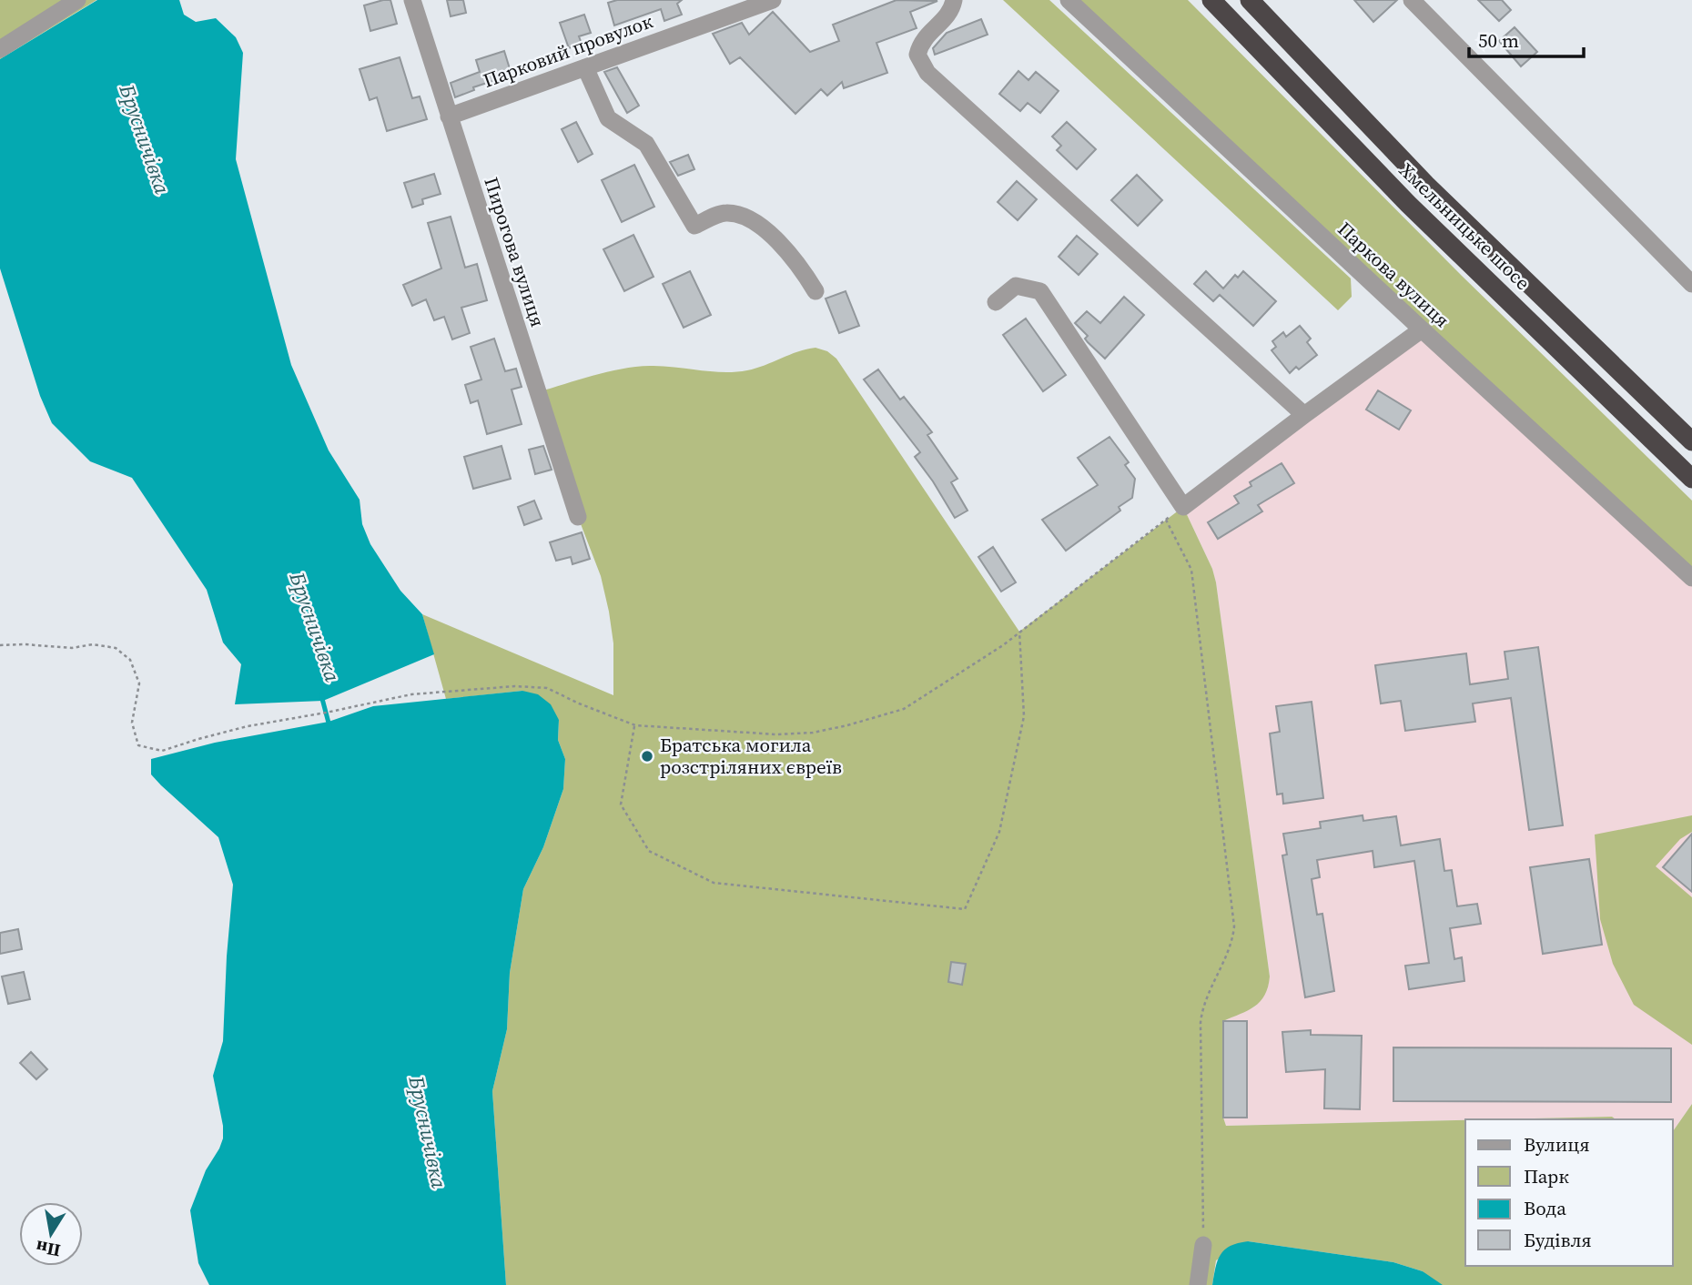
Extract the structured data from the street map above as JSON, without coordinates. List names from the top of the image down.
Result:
{
  "streets": {
    "highway": ["Хмельницьке шосе"],
    "street": ["Парковий провулок", "Пирогова вулиця", "Паркова вулиця"]
  },
  "crossings": [
    ["Парковий провулок", "Пирогова вулиця"]
  ],
  "water": ["Брусничівка"],
  "places": ["Братська могила розстріляних євреїв"],
  "legend": [
    "Вулиця",
    "Парк",
    "Вода",
    "Будівля"
  ],
  "scale_bar": "50 m",
  "north": "bottom"
}
